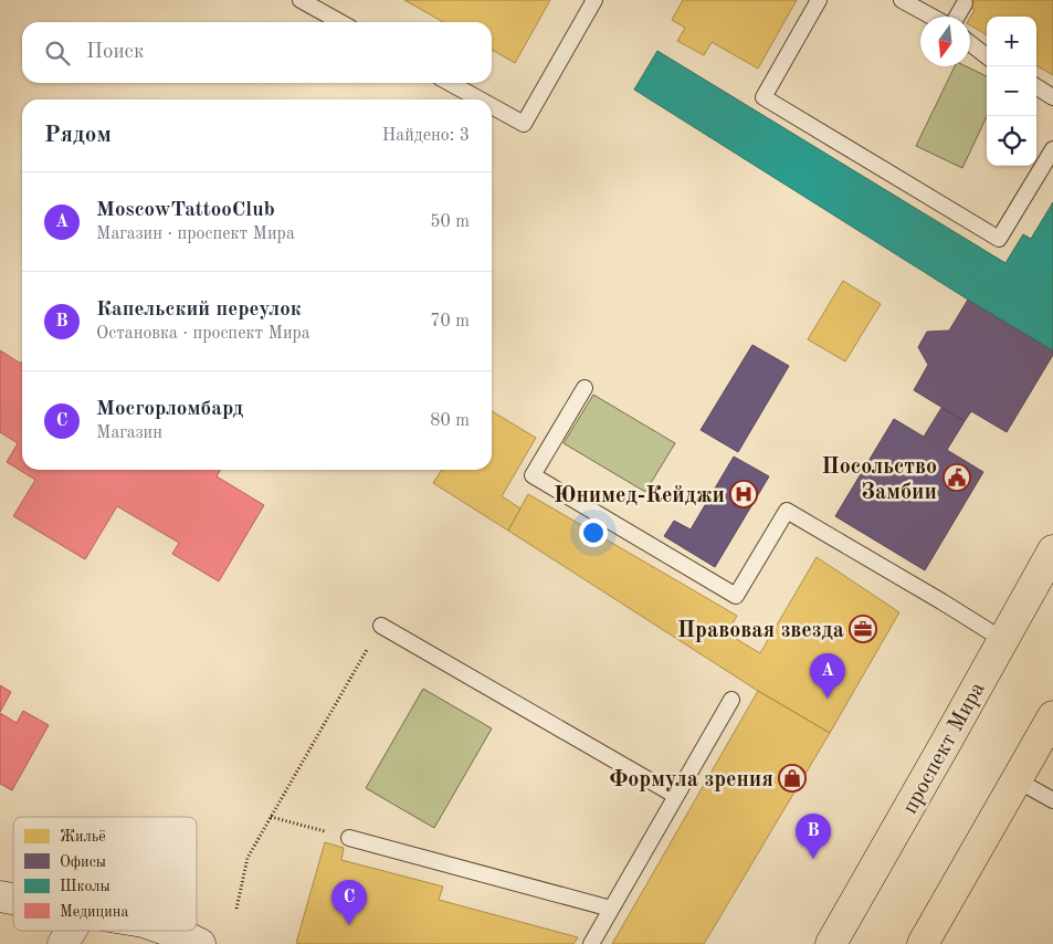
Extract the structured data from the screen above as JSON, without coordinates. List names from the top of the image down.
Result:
{
  "streets": {
    "main road": ["проспект Мира"]
  },
  "places": {
    "public building": ["Посольство Замбии"],
    "hospital": ["Юнимед-Кейджи"],
    "office": ["Правовая звезда"],
    "shop": ["Формула зрения"]
  },
  "legend": [
    "Жильё",
    "Офисы",
    "Школы",
    "Медицина"
  ],
  "north": "bottom",
  "page": {
    "map_buttons": ["+", "−"],
    "search": "Поиск",
    "heading": ["Рядом", "Найдено: 3"],
    "list": [
      {
        "mark": "A",
        "name": "MoscowTattooClub",
        "note": "Магазин · проспект Мира",
        "value": "50 m"
      },
      {
        "mark": "B",
        "name": "Капельский переулок",
        "note": "Остановка · проспект Мира",
        "value": "70 m"
      },
      {
        "mark": "C",
        "name": "Мосгорломбард",
        "note": "Магазин",
        "value": "80 m"
      }
    ],
    "pins": ["A", "B", "C"]
  }
}
